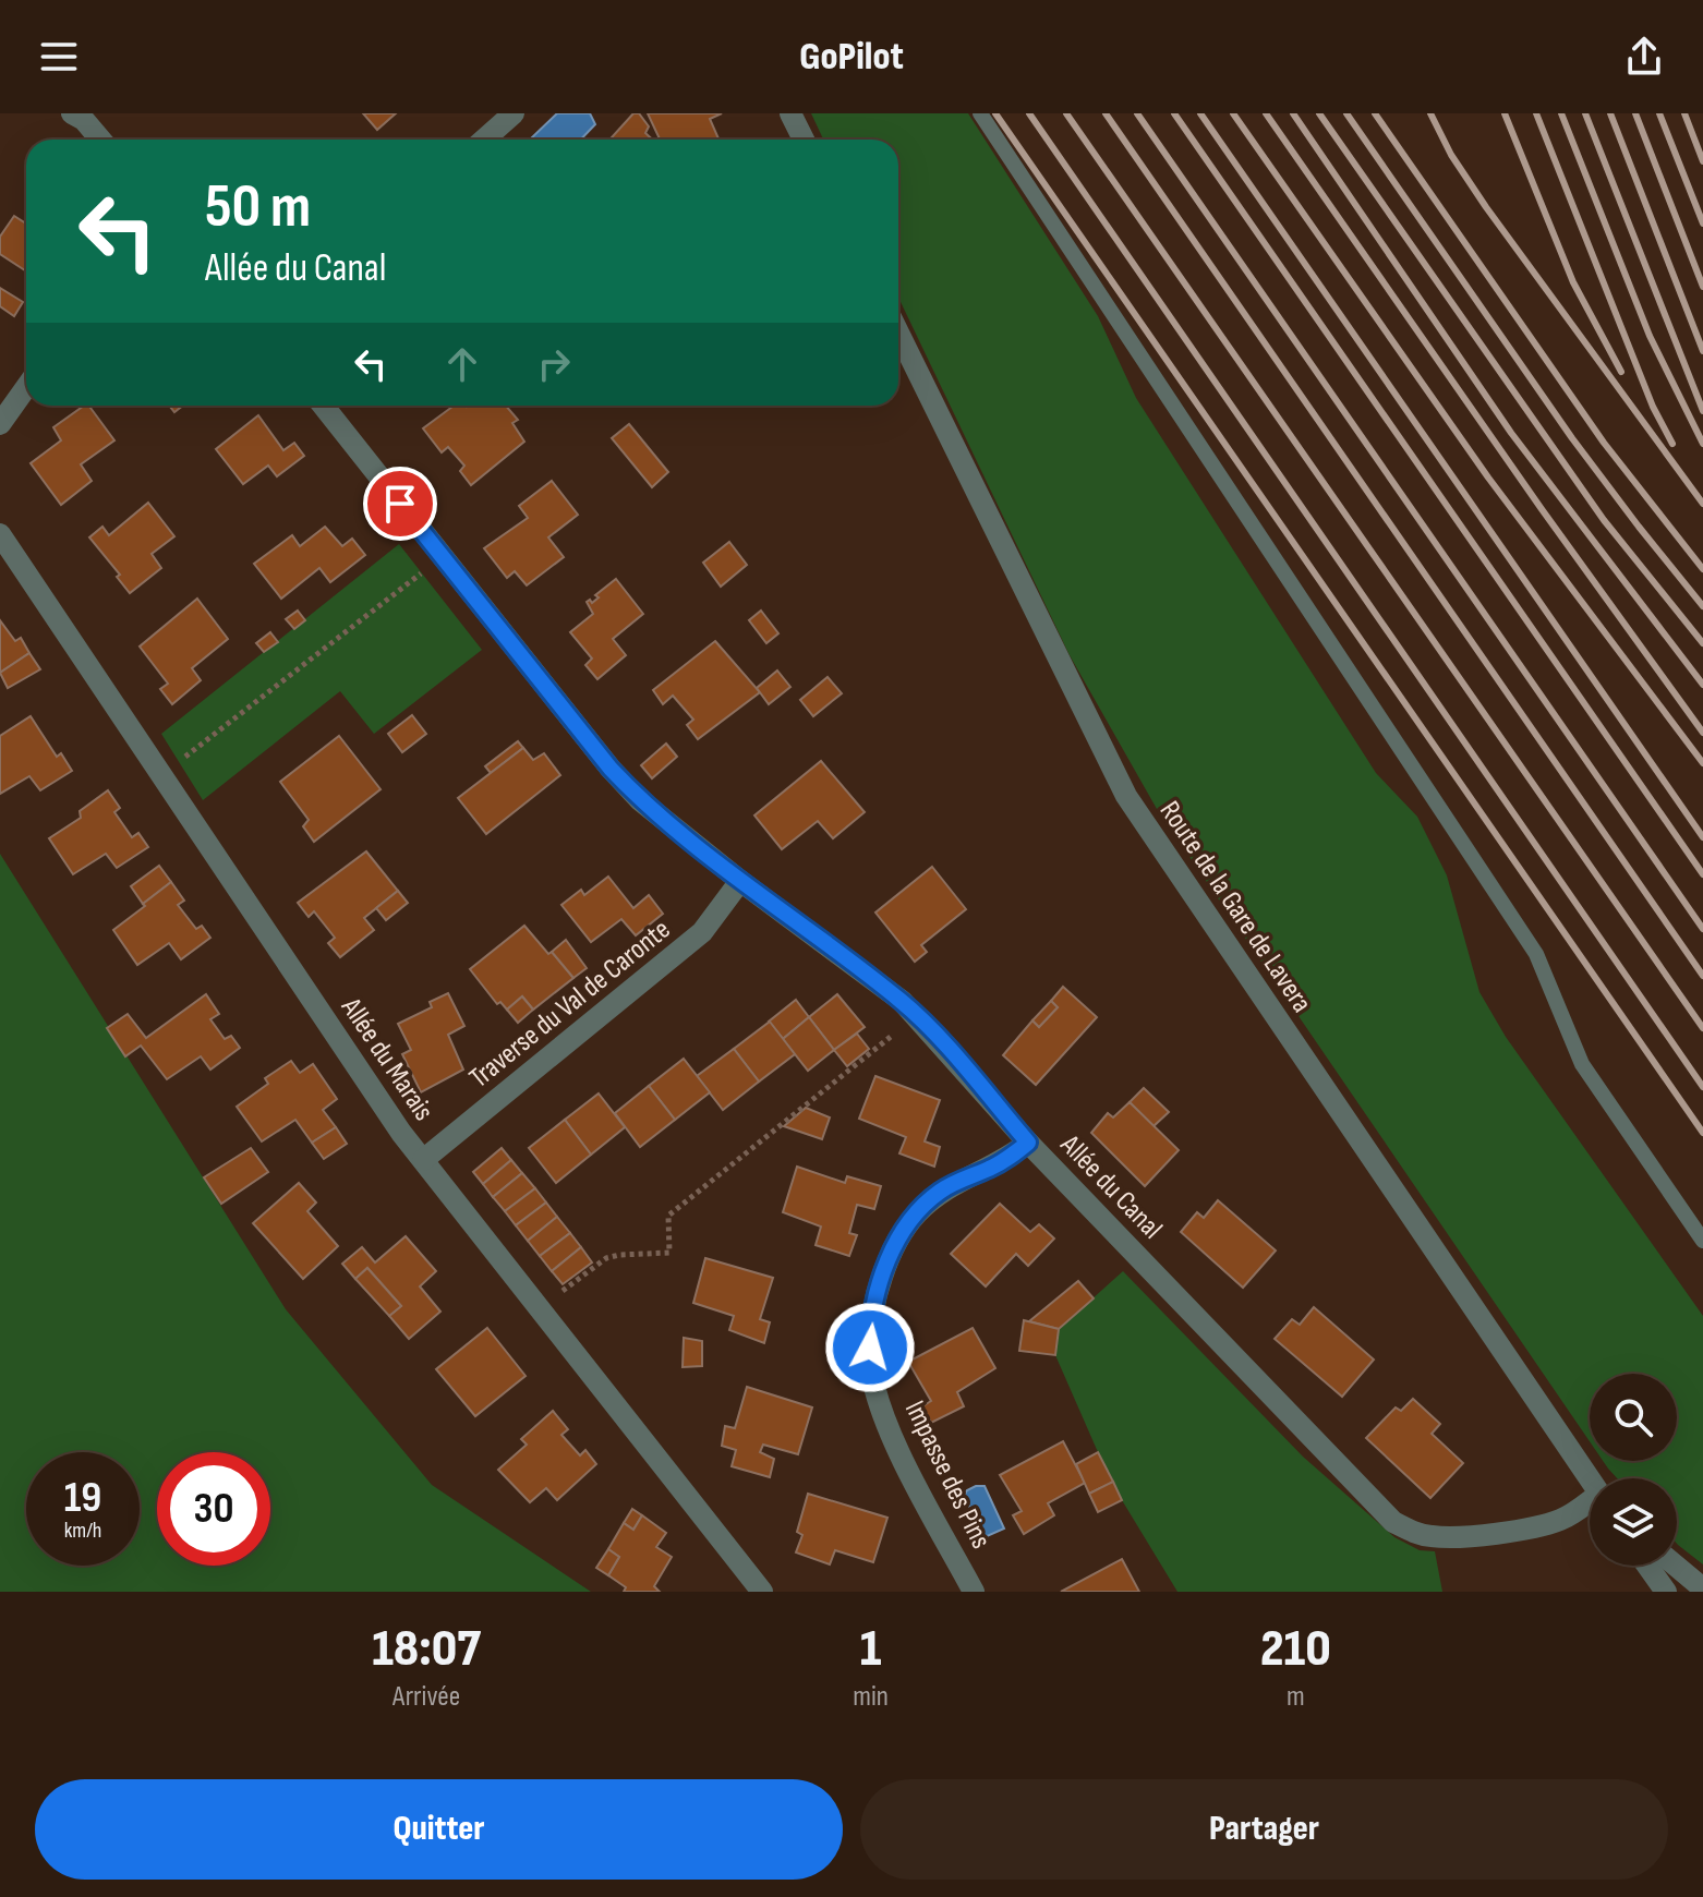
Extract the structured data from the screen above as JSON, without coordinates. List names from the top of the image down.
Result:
{
  "streets": {
    "street": [
      "Route de la Gare de Lavera",
      "Traverse du Val de Caronte",
      "Allée du Marais",
      "Allée du Canal",
      "Impasse des Pins"
    ]
  },
  "crossings": [
    ["Traverse du Val de Caronte", "Allée du Marais"],
    ["Traverse du Val de Caronte", "Allée du Canal"],
    ["Allée du Canal", "Impasse des Pins"]
  ],
  "page": {
    "header": "GoPilot",
    "turn": ["50 m", "Allée du Canal"],
    "speed": "19 km/h",
    "limit": "30",
    "eta": [
      "18:07",
      "Arrivée",
      "1",
      "min",
      "210",
      "m"
    ],
    "buttons": ["Quitter", "Partager"]
  }
}
